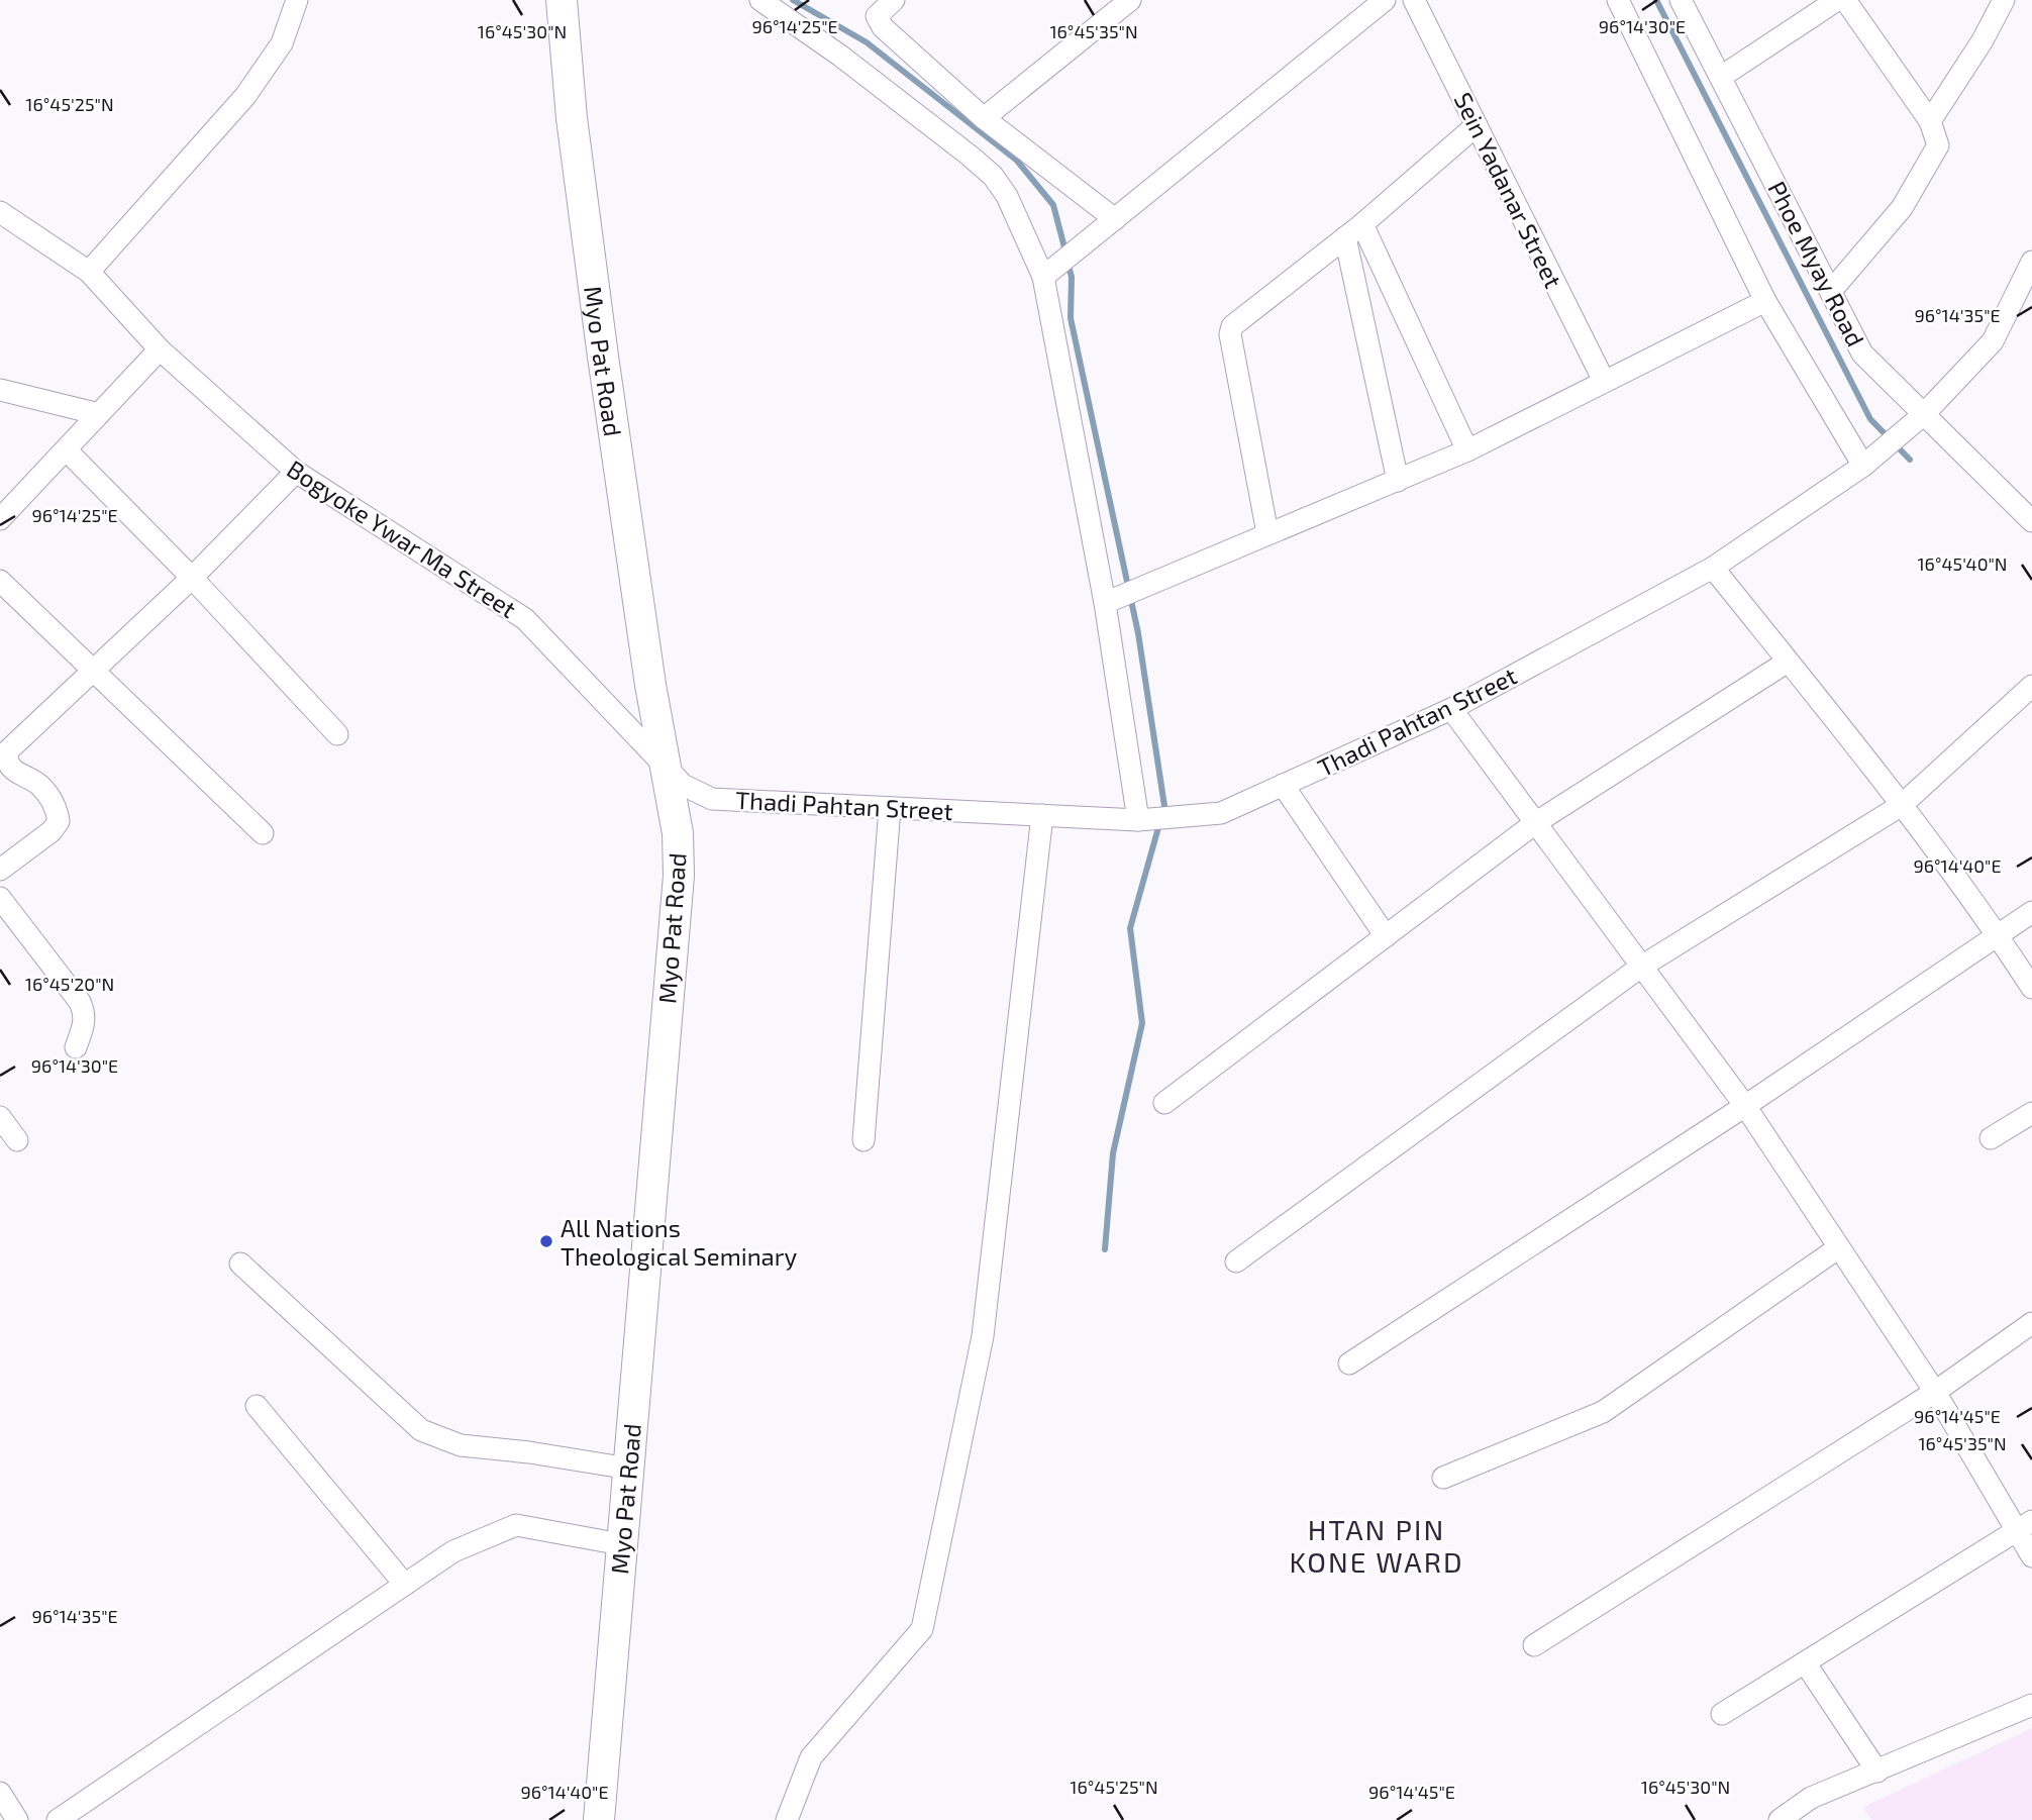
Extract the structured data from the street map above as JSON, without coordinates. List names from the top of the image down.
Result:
{
  "streets": {
    "main road": ["Myo Pat Road"],
    "street": [
      "Sein Yadanar Street",
      "Phoe Myay Road",
      "Bogyoke Ywar Ma Street",
      "Thadi Pahtan Street"
    ]
  },
  "crossings": [
    ["Phoe Myay Road", "Thadi Pahtan Street"],
    ["Myo Pat Road", "Bogyoke Ywar Ma Street"],
    ["Myo Pat Road", "Thadi Pahtan Street"],
    ["Bogyoke Ywar Ma Street", "Thadi Pahtan Street"]
  ],
  "districts": ["HTAN PIN KONE WARD"],
  "places": ["All Nations Theological Seminary"],
  "coordinates": [
    "96°14'30\"E",
    "96°14'25\"E",
    "16°45'30\"N",
    "16°45'35\"N",
    "16°45'25\"N",
    "96°14'35\"E",
    "16°45'40\"N",
    "96°14'40\"E",
    "16°45'20\"N",
    "96°14'45\"E"
  ]
}
